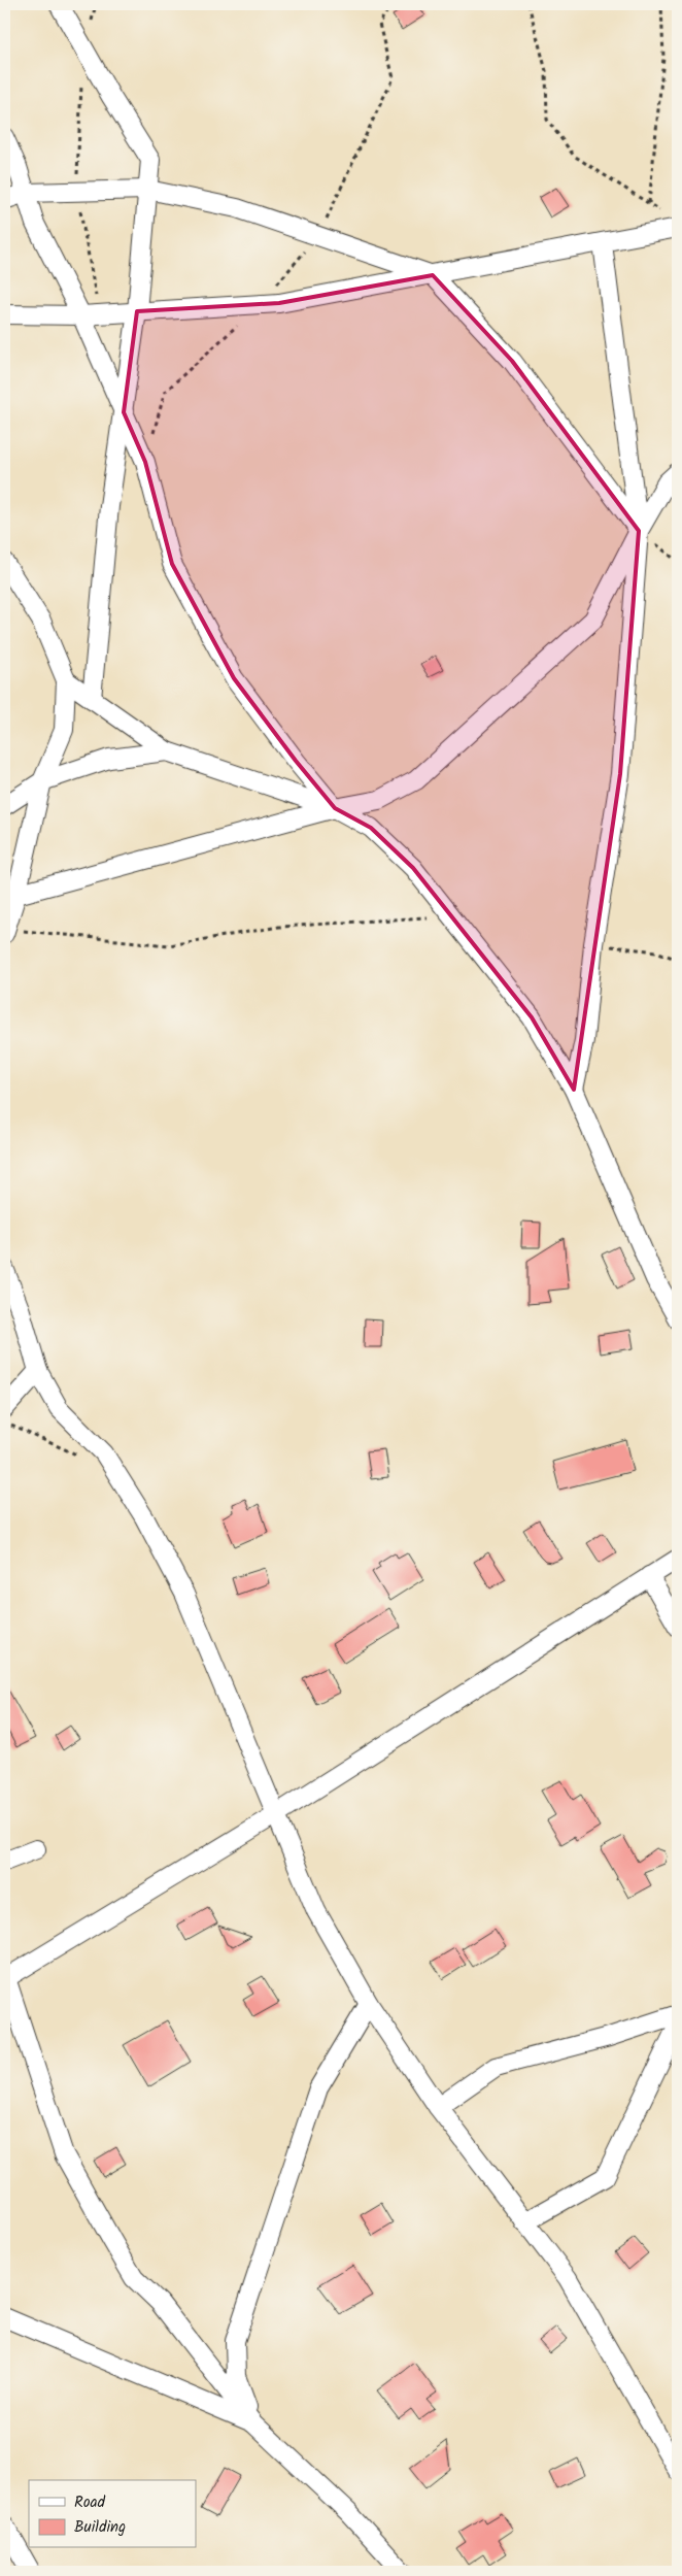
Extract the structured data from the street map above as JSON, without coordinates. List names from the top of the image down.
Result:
{
  "legend": ["Road", "Building"]
}
